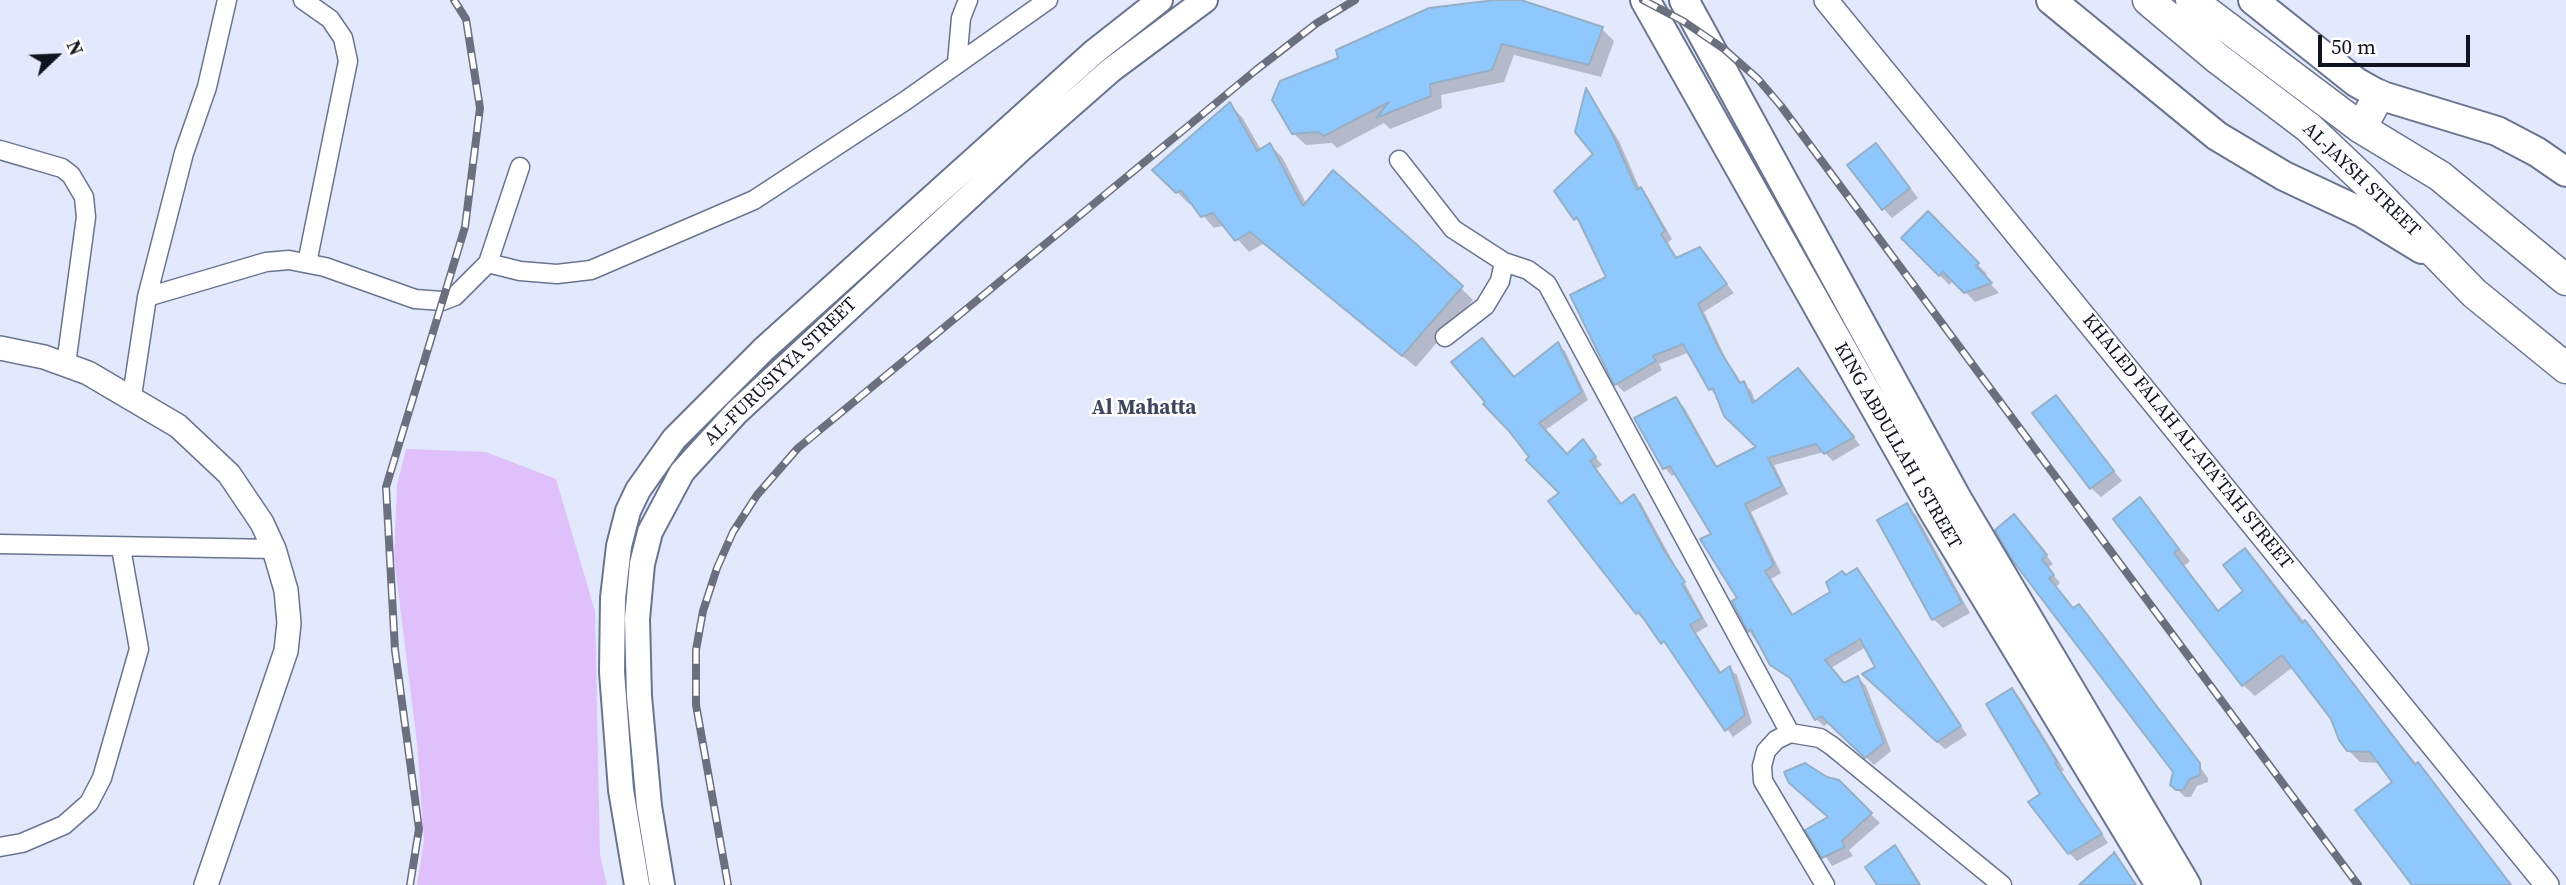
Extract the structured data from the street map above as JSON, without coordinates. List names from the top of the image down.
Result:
{
  "streets": {
    "highway": ["AL-JAYSH STREET"],
    "main road": ["AL-FURUSIYYA STREET", "KING ABDULLAH I STREET"],
    "street": ["KHALED FALAH AL-ATA’TAH STREET"]
  },
  "districts": ["Al Mahatta"],
  "scale_bar": "50 m",
  "north": "top right"
}
